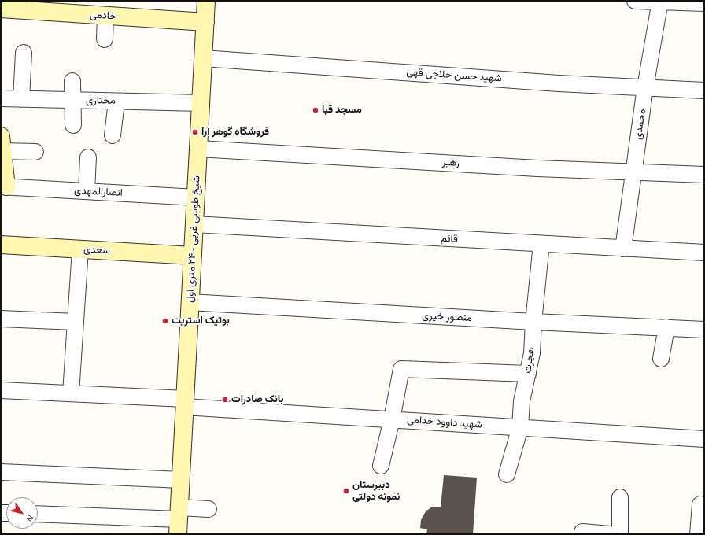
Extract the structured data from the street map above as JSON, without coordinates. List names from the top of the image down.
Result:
{
  "streets": {
    "main road": ["خادمی", "شیخ طوسی غربی - ۲۴ متری اول", "سعدی"],
    "street": [
      "شهید حسن حلاجی قهی",
      "مختاری",
      "محمدی",
      "رهبر",
      "انصارالمهدی",
      "قائم",
      "منصور خیری",
      "هجرت",
      "شهید داوود خدامی"
    ]
  },
  "crossings": [
    ["خادمی", "شیخ طوسی غربی - ۲۴ متری اول"],
    ["شهید حسن حلاجی قهی", "محمدی"],
    ["شهید حسن حلاجی قهی", "شیخ طوسی غربی - ۲۴ متری اول"],
    ["مختاری", "شیخ طوسی غربی - ۲۴ متری اول"],
    ["محمدی", "رهبر"],
    ["محمدی", "قائم"],
    ["رهبر", "شیخ طوسی غربی - ۲۴ متری اول"],
    ["انصارالمهدی", "شیخ طوسی غربی - ۲۴ متری اول"],
    ["شیخ طوسی غربی - ۲۴ متری اول", "قائم"],
    ["شیخ طوسی غربی - ۲۴ متری اول", "سعدی"],
    ["شیخ طوسی غربی - ۲۴ متری اول", "منصور خیری"],
    ["شیخ طوسی غربی - ۲۴ متری اول", "شهید داوود خدامی"],
    ["قائم", "هجرت"],
    ["منصور خیری", "هجرت"],
    ["هجرت", "شهید داوود خدامی"]
  ],
  "places": [
    "مسجد قبا",
    "فروشگاه گوهر آرا",
    "بوتیک استریت",
    "بانک صادرات",
    "دبیرستان نمونه دولتی"
  ],
  "north": "bottom right"
}
